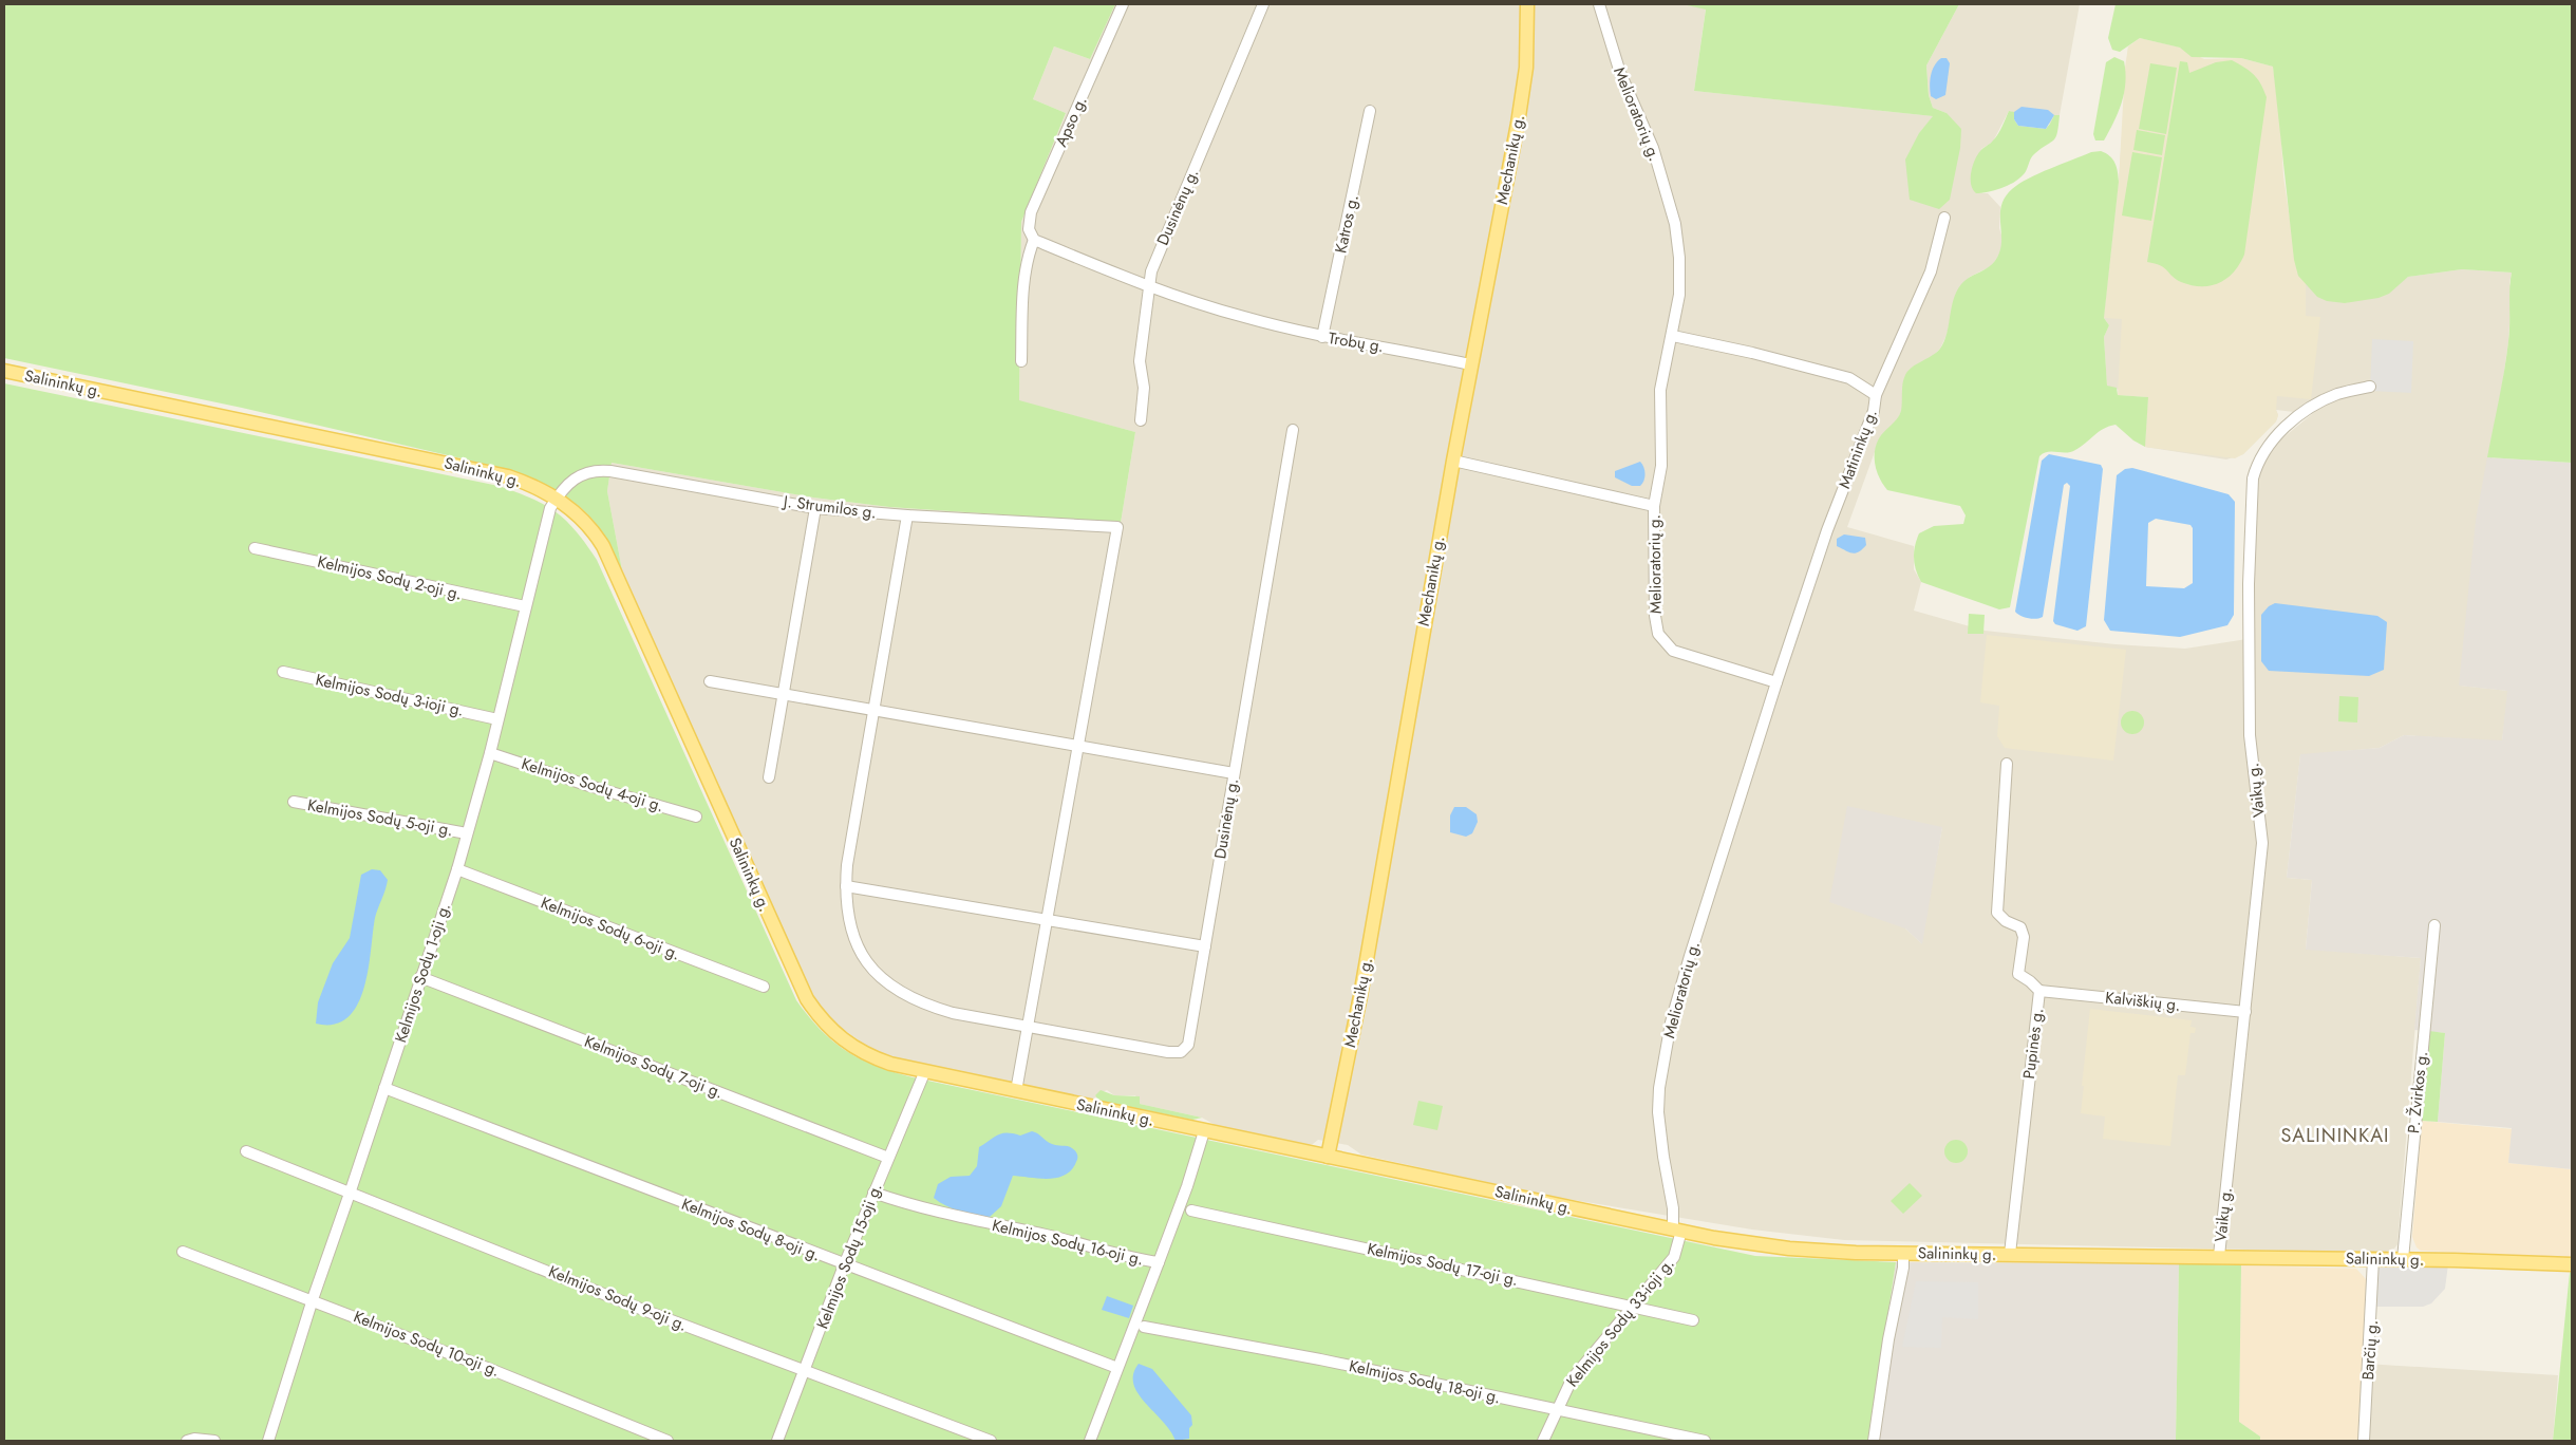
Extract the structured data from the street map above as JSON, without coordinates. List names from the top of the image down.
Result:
{
  "streets": {
    "main road": ["Mechanikų g.", "Salininkų g."],
    "street": [
      "Melioratorių g.",
      "Apso g.",
      "Dusinėnų g.",
      "Katros g.",
      "Trobų g.",
      "Matininkų g.",
      "J. Strumilos g.",
      "Kelmijos Sodų 2-oji g.",
      "Kelmijos Sodų 3-ioji g.",
      "Kelmijos Sodų 4-oji g.",
      "Vaikų g.",
      "Kelmijos Sodų 5-oji g.",
      "Kelmijos Sodų 6-oji g.",
      "Kelmijos Sodų 1-oji g.",
      "Kalviškių g.",
      "Pupinės g.",
      "Kelmijos Sodų 7-oji g.",
      "P. Žvirkos g.",
      "Kelmijos Sodų 8-oji g.",
      "Kelmijos Sodų 16-oji g.",
      "Kelmijos Sodų 15-oji g.",
      "Kelmijos Sodų 17-oji g.",
      "Kelmijos Sodų 9-oji g.",
      "Kelmijos Sodų 33-ioji g.",
      "Kelmijos Sodų 10-oji g.",
      "Barčių g.",
      "Kelmijos Sodų 18-oji g."
    ]
  },
  "crossings": [
    ["Melioratorių g.", "Salininkų g."],
    ["Melioratorių g.", "Matininkų g."],
    ["Melioratorių g.", "Kelmijos Sodų 33-ioji g."],
    ["Mechanikų g.", "Trobų g."],
    ["Mechanikų g.", "Salininkų g."],
    ["Dusinėnų g.", "Trobų g."],
    ["Dusinėnų g.", "J. Strumilos g."],
    ["Katros g.", "Trobų g."],
    ["Salininkų g.", "J. Strumilos g."],
    ["Salininkų g.", "Vaikų g."],
    ["Salininkų g.", "Kelmijos Sodų 1-oji g."],
    ["Salininkų g.", "Pupinės g."],
    ["Salininkų g.", "P. Žvirkos g."],
    ["Salininkų g.", "Kelmijos Sodų 16-oji g."],
    ["Salininkų g.", "Kelmijos Sodų 15-oji g."],
    ["Salininkų g.", "Kelmijos Sodų 33-ioji g."],
    ["Salininkų g.", "Barčių g."],
    ["J. Strumilos g.", "Kelmijos Sodų 1-oji g."],
    ["Kelmijos Sodų 2-oji g.", "Kelmijos Sodų 1-oji g."],
    ["Kelmijos Sodų 3-ioji g.", "Kelmijos Sodų 1-oji g."],
    ["Kelmijos Sodų 4-oji g.", "Kelmijos Sodų 1-oji g."],
    ["Vaikų g.", "Kalviškių g."],
    ["Kelmijos Sodų 5-oji g.", "Kelmijos Sodų 1-oji g."],
    ["Kelmijos Sodų 6-oji g.", "Kelmijos Sodų 1-oji g."],
    ["Kelmijos Sodų 1-oji g.", "Kelmijos Sodų 7-oji g."],
    ["Kelmijos Sodų 1-oji g.", "Kelmijos Sodų 8-oji g."],
    ["Kelmijos Sodų 1-oji g.", "Kelmijos Sodų 9-oji g."],
    ["Kelmijos Sodų 1-oji g.", "Kelmijos Sodų 10-oji g."],
    ["Kalviškių g.", "Pupinės g."],
    ["Kelmijos Sodų 7-oji g.", "Kelmijos Sodų 15-oji g."],
    ["Kelmijos Sodų 8-oji g.", "Kelmijos Sodų 15-oji g."],
    ["Kelmijos Sodų 16-oji g.", "Kelmijos Sodų 15-oji g."],
    ["Kelmijos Sodų 15-oji g.", "Kelmijos Sodų 9-oji g."],
    ["Kelmijos Sodų 17-oji g.", "Kelmijos Sodų 33-ioji g."],
    ["Kelmijos Sodų 33-ioji g.", "Kelmijos Sodų 18-oji g."]
  ],
  "districts": ["SALININKAI"]
}
